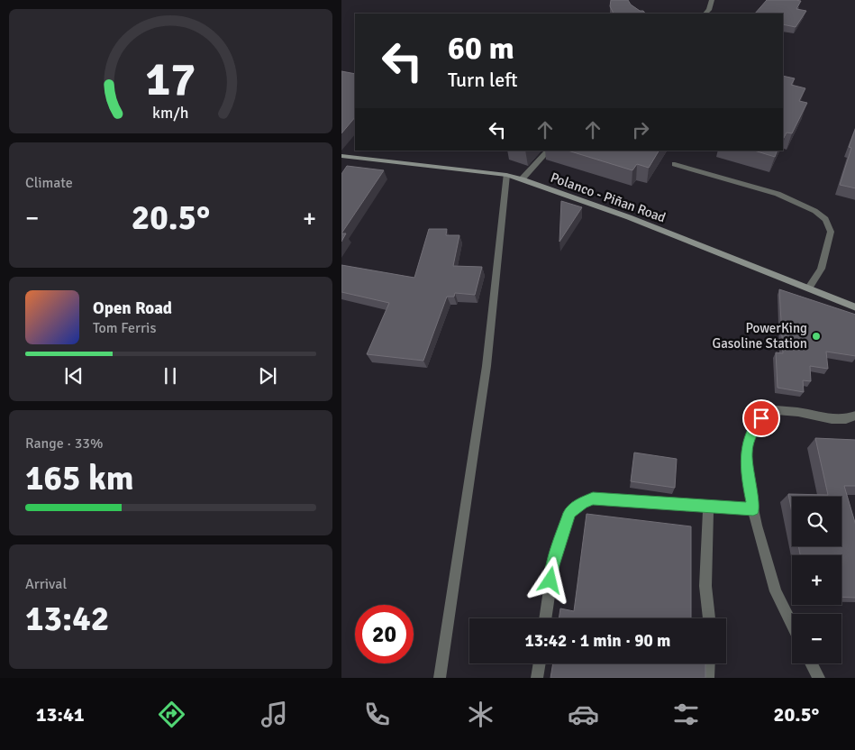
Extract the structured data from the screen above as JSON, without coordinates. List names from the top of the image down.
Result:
{
  "streets": {
    "main road": ["Polanco - Piñan Road"]
  },
  "places": ["PowerKing Gasoline Station"],
  "page": {
    "turn": ["60 m", "Turn left"],
    "tile": [
      "Climate",
      ["Range · 33%", "165 km"],
      ["Arrival", "13:42"]
    ],
    "heat": ["−", "20.5°", "+"],
    "song": ["Open Road", "Tom Ferris"],
    "map_buttons": ["+", "−"],
    "limit": "20",
    "trip": "13:42 · 1 min · 90 m",
    "tabs": ["13:41", "20.5°"],
    "gauge": ["17", "km/h"]
  }
}
